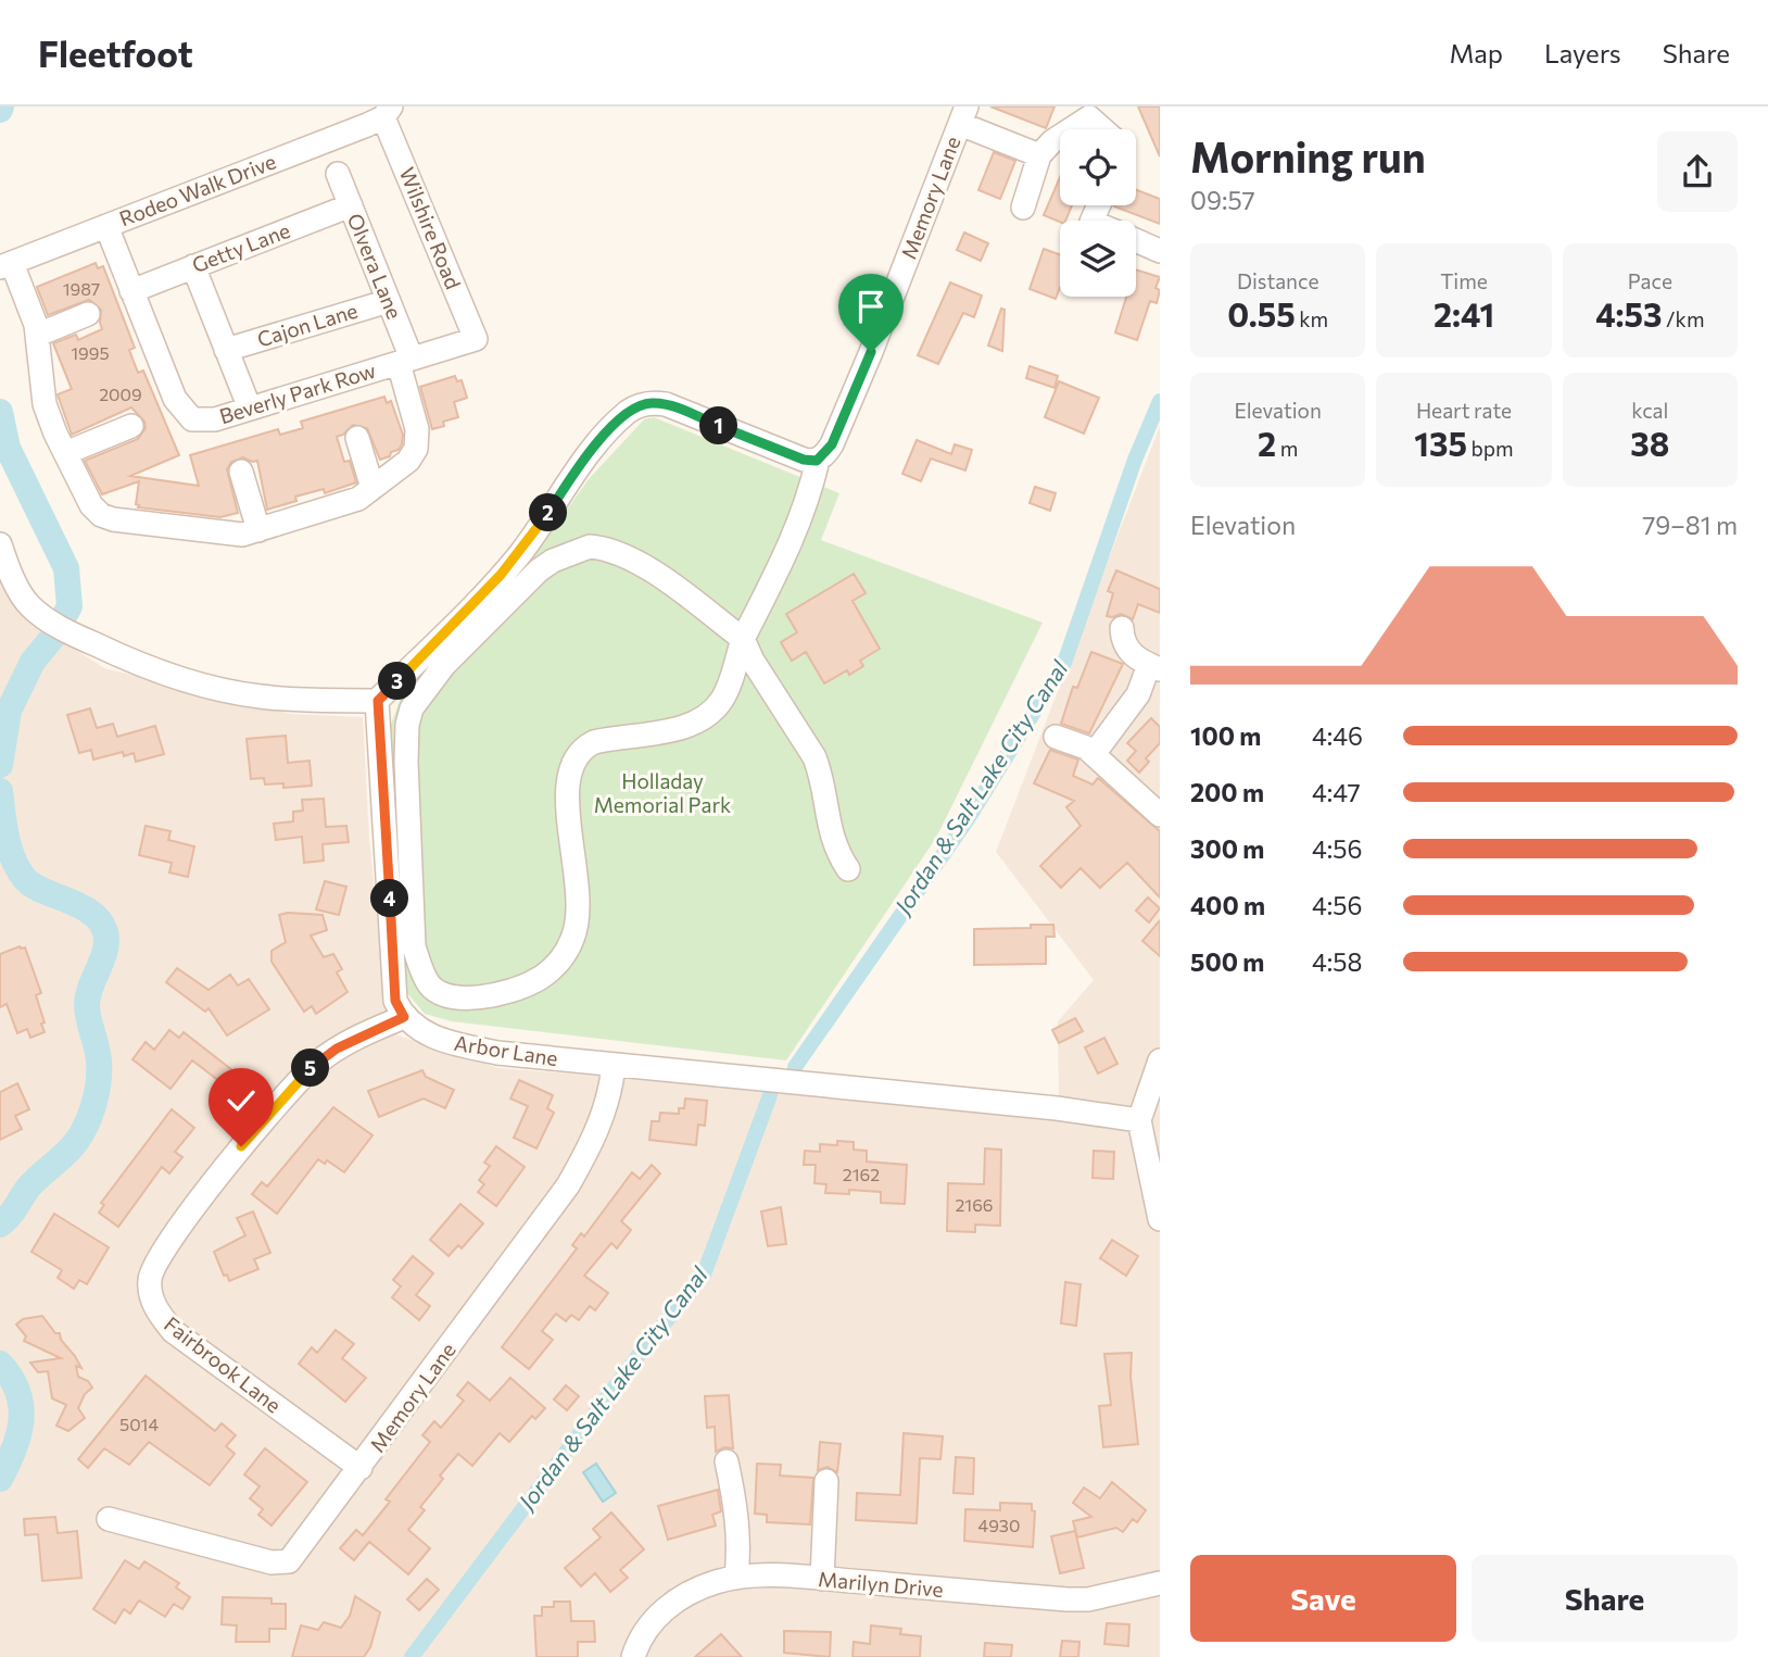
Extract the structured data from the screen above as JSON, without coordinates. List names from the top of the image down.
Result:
{
  "streets": {
    "street": [
      "Rodeo Walk Drive",
      "Memory Lane",
      "Wilshire Road",
      "Getty Lane",
      "Olvera Lane",
      "Cajon Lane",
      "Beverly Park Row",
      "Arbor Lane",
      "Fairbrook Lane",
      "Marilyn Drive"
    ]
  },
  "crossings": [
    ["Rodeo Walk Drive", "Wilshire Road"],
    ["Rodeo Walk Drive", "Beverly Park Row"],
    ["Memory Lane", "Arbor Lane"],
    ["Memory Lane", "Fairbrook Lane"],
    ["Wilshire Road", "Beverly Park Row"],
    ["Getty Lane", "Olvera Lane"],
    ["Getty Lane", "Beverly Park Row"],
    ["Olvera Lane", "Cajon Lane"],
    ["Olvera Lane", "Beverly Park Row"],
    ["Arbor Lane", "Fairbrook Lane"]
  ],
  "water": ["Jordan & Salt Lake City Canal"],
  "parks": ["Holladay Memorial Park"],
  "house_numbers": [
    "1987",
    "1995",
    "2009",
    "2162",
    "2166",
    "5014",
    "4930"
  ],
  "page": {
    "header": "Fleetfoot",
    "nav": ["Map", "Layers", "Share"],
    "heading": ["Morning run", "09:57"],
    "stats": [
      ["Distance", "0.55 km"],
      ["Time", "2:41"],
      ["Pace", "4:53 /km"],
      ["Elevation", "2 m"],
      ["Heart rate", "135 bpm"],
      ["kcal", "38"]
    ],
    "pins": [
      "1",
      "2",
      "3",
      "4",
      "5"
    ],
    "chart": ["Elevation", "79–81 m"],
    "list": [
      {
        "name": "100 m",
        "note": "4:46"
      },
      {
        "name": "200 m",
        "note": "4:47"
      },
      {
        "name": "300 m",
        "note": "4:56"
      },
      {
        "name": "400 m",
        "note": "4:56"
      },
      {
        "name": "500 m",
        "note": "4:58"
      }
    ],
    "buttons": ["Save", "Share"]
  }
}
